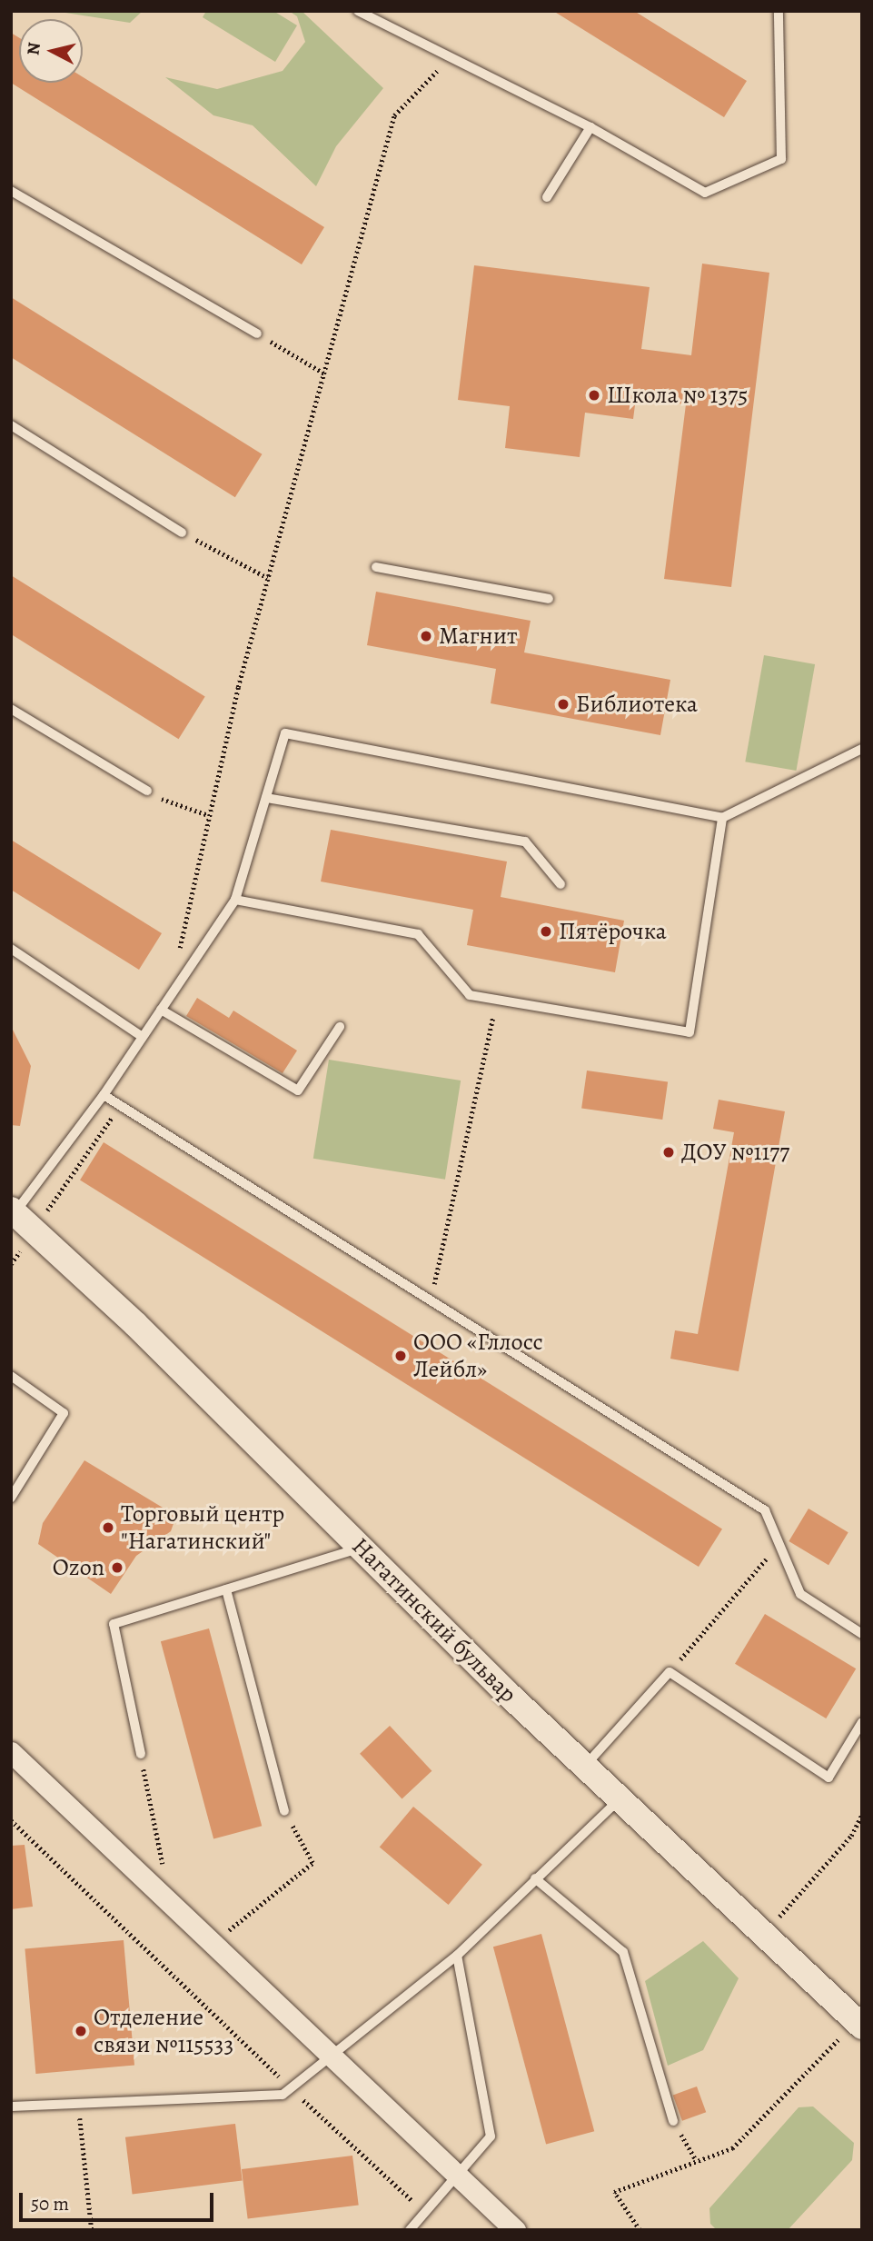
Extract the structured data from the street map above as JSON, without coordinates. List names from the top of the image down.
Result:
{
  "streets": {
    "street": ["Нагатинский бульвар"]
  },
  "places": [
    "Школа № 1375",
    "Магнит",
    "Библиотека",
    "Пятёрочка",
    "ДОУ №1177",
    "ООО «Гллосс Лейбл»",
    "Торговый центр \"Нагатинский\"",
    "Ozon",
    "Отделение связи №115533"
  ],
  "scale_bar": "50 m",
  "north": "left"
}
